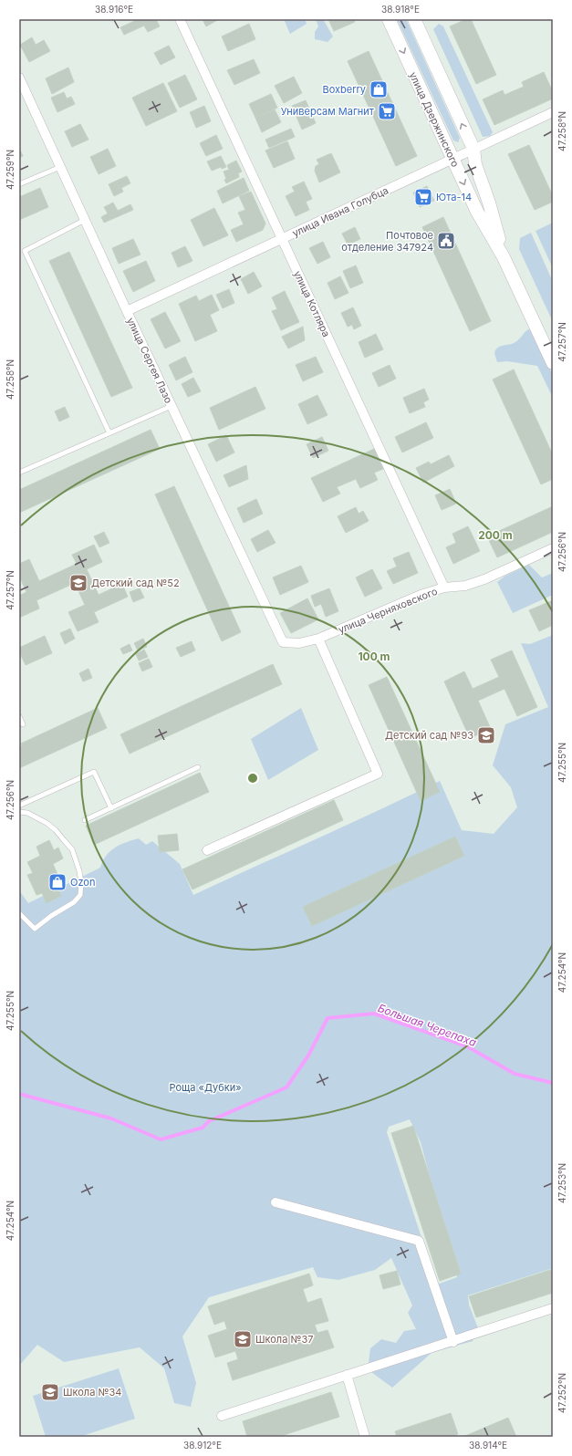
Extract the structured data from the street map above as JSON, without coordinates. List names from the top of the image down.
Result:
{
  "streets": {
    "main road": ["улица Дзержинского"],
    "street": [
      "улица Ивана Голубца",
      "улица Котляра",
      "улица Сергея Лазо",
      "улица Черняховского"
    ]
  },
  "crossings": [
    ["улица Дзержинского", "улица Ивана Голубца"],
    ["улица Ивана Голубца", "улица Котляра"],
    ["улица Ивана Голубца", "улица Сергея Лазо"],
    ["улица Котляра", "улица Черняховского"],
    ["улица Сергея Лазо", "улица Черняховского"]
  ],
  "water": ["Большая Черепаха"],
  "parks": ["Роща «Дубки»"],
  "places": {
    "shop": ["Boxberry", "Ozon"],
    "supermarket": ["Универсам Магнит", "Юта-14"],
    "public building": ["Почтовое отделение 347924"],
    "school or university": [
      "Детский сад №52",
      "Детский сад №93",
      "Школа №37",
      "Школа №34"
    ]
  },
  "coordinates": [
    "38.916°E",
    "38.918°E",
    "47.258°N",
    "47.259°N",
    "47.257°N",
    "47.256°N",
    "47.255°N",
    "47.254°N",
    "47.253°N",
    "47.252°N",
    "38.912°E",
    "38.914°E"
  ],
  "rings": ["200 m", "100 m"]
}
